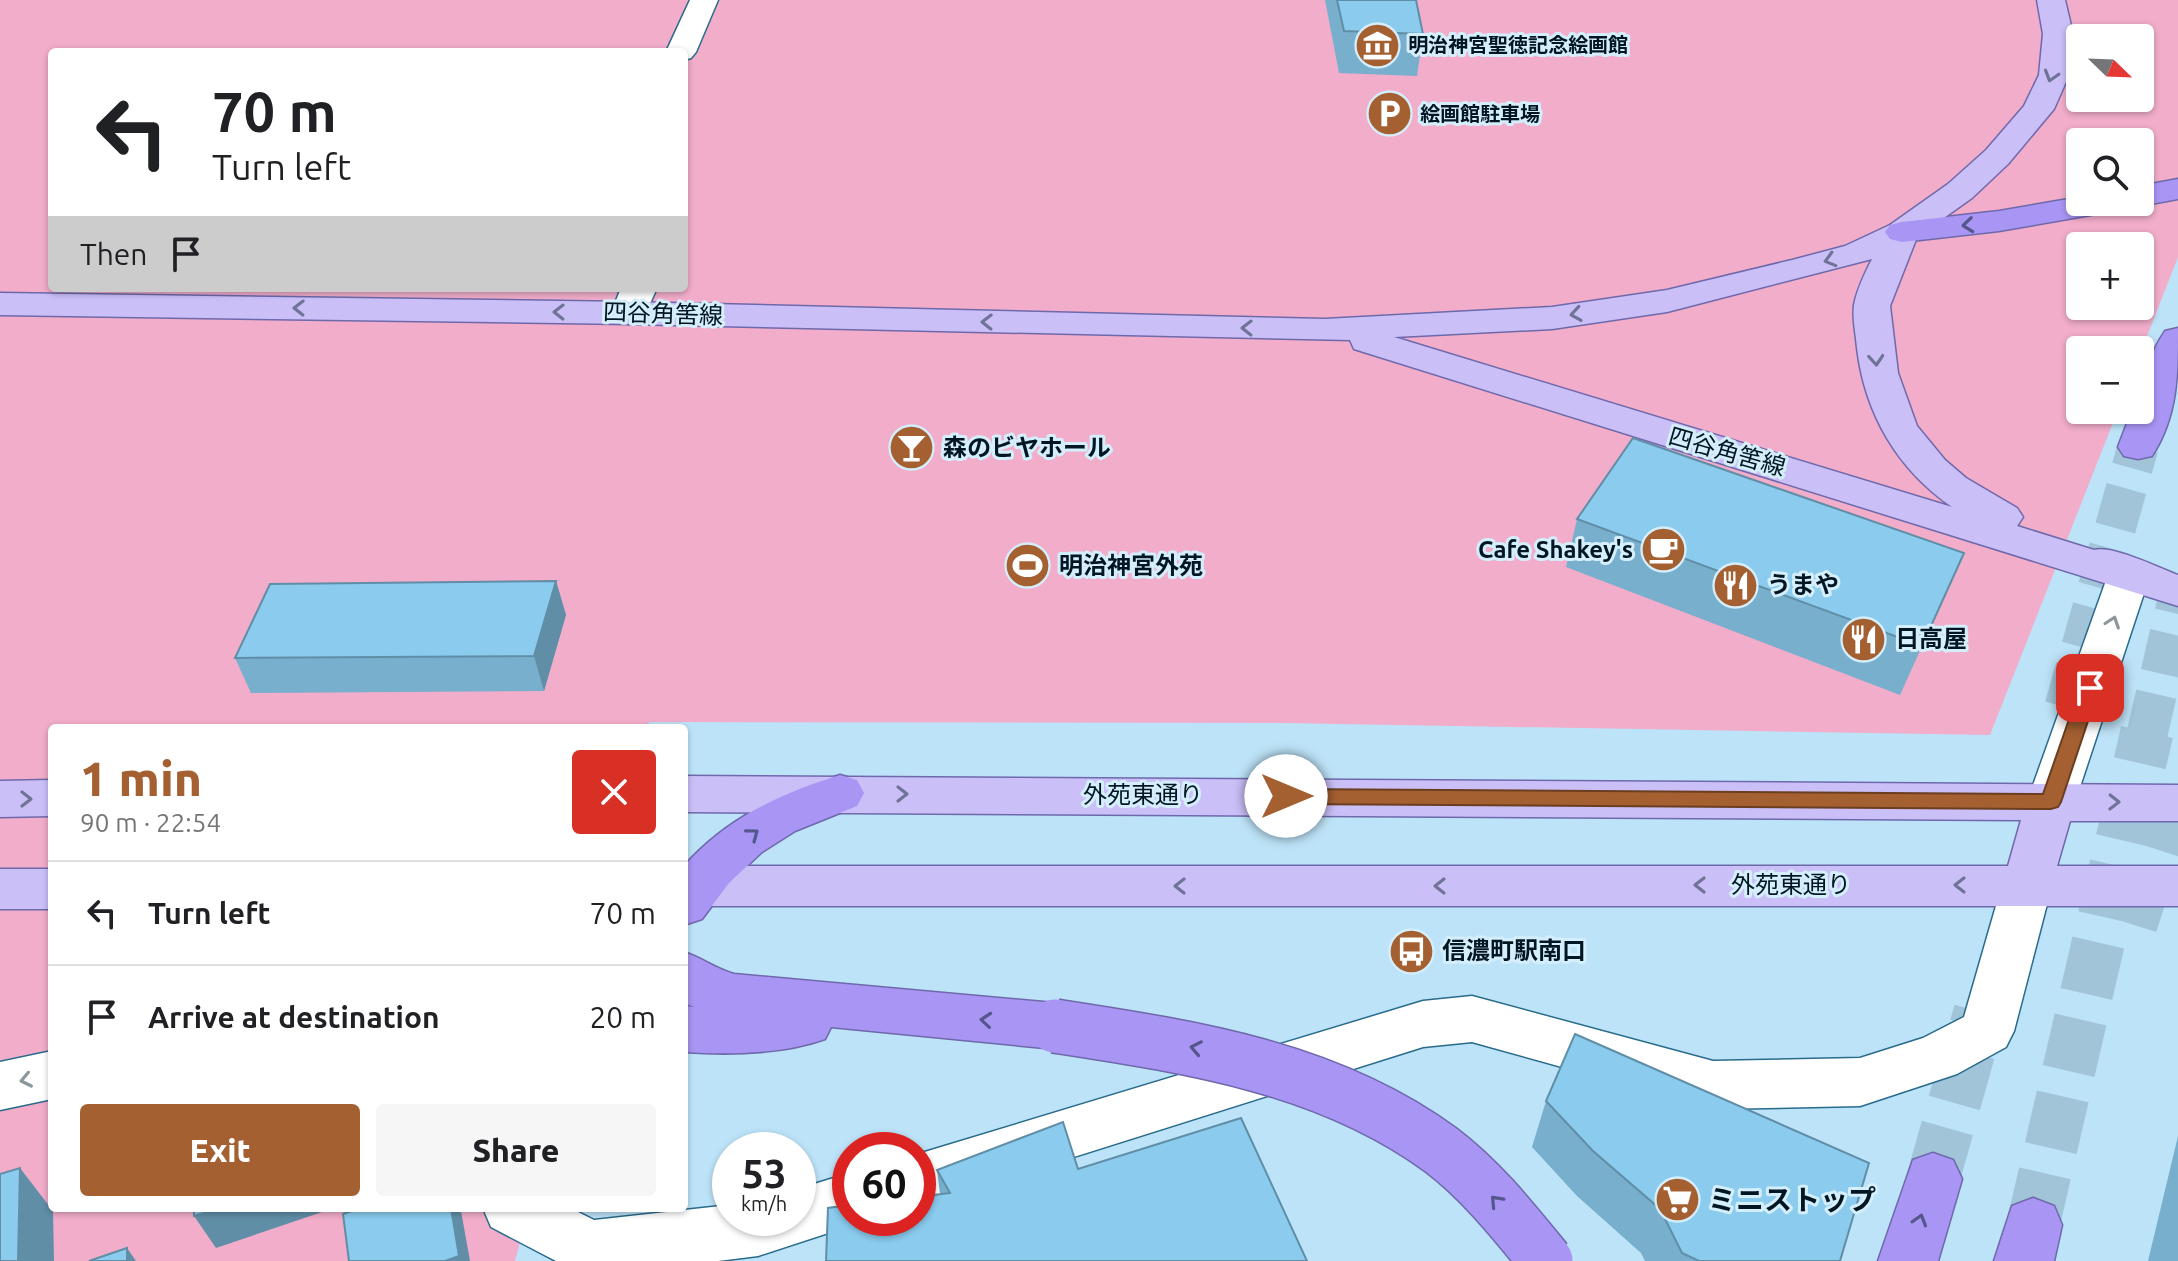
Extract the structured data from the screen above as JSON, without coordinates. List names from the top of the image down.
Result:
{
  "streets": {
    "main road": ["四谷角筈線", "外苑東通り"]
  },
  "places": {
    "museum": ["明治神宮聖徳記念絵画館"],
    "parking": ["絵画館駐車場"],
    "bar": ["森のビヤホール"],
    "cafe": ["Cafe Shakey's"],
    "sports": ["明治神宮外苑"],
    "restaurant": ["うまや", "日高屋"],
    "bus stop": ["信濃町駅南口"],
    "supermarket": ["ミニストップ"]
  },
  "north": "bottom right",
  "page": {
    "map_buttons": ["+", "−"],
    "turn": ["70 m", "Turn left"],
    "then": "Then",
    "heading": ["1 min", "90 m · 22:54"],
    "list": [
      {
        "name": "Turn left",
        "value": "70 m"
      },
      {
        "name": "Arrive at destination",
        "value": "20 m"
      }
    ],
    "buttons": ["Exit", "Share"],
    "speed": "53 km/h",
    "limit": "60"
  }
}
